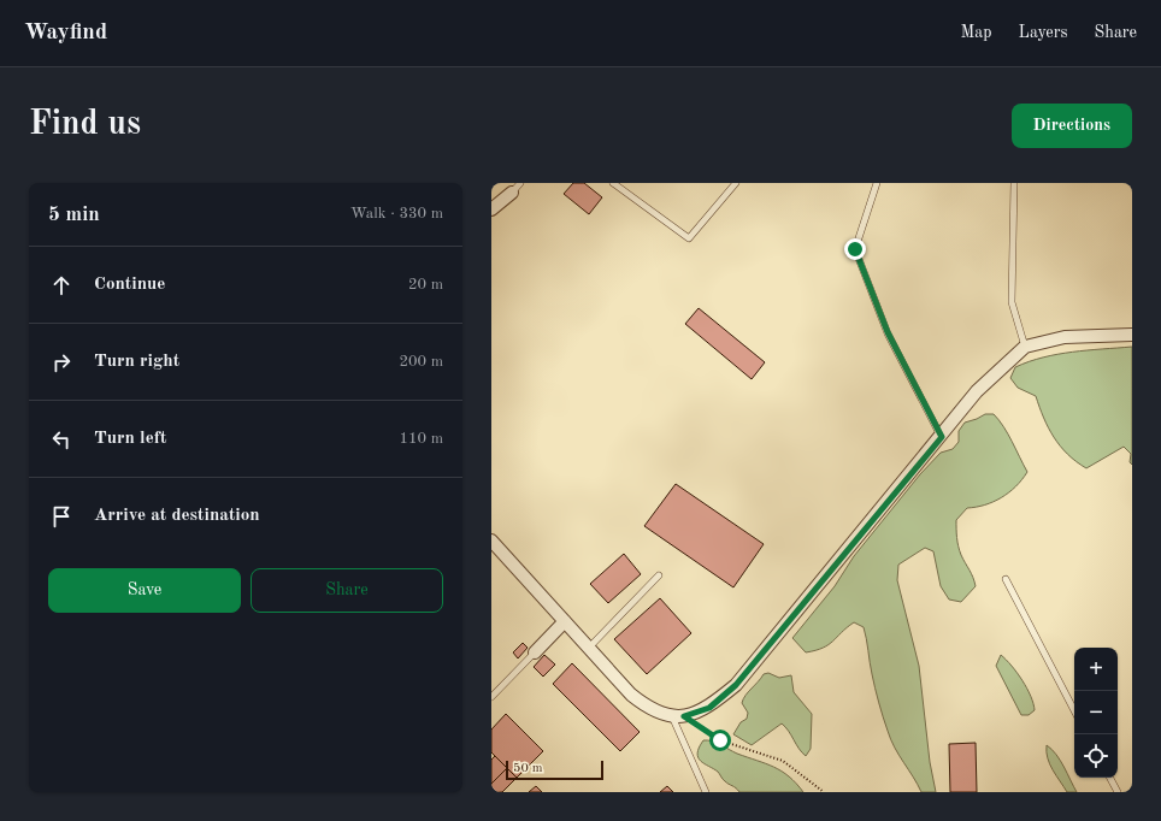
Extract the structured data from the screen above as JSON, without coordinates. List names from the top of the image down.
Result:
{
  "scale_bar": "50 m",
  "page": {
    "header": "Wayfind",
    "nav": ["Map", "Layers", "Share"],
    "buttons": [
      "Directions",
      ["Save", "Share"]
    ],
    "title": "Find us",
    "heading": ["5 min", "Walk · 330 m"],
    "list": [
      ["Continue", "20 m"],
      ["Turn right", "200 m"],
      ["Turn left", "110 m"],
      "Arrive at destination"
    ],
    "map_buttons": ["+", "−"],
    "scale": "50 m"
  }
}
